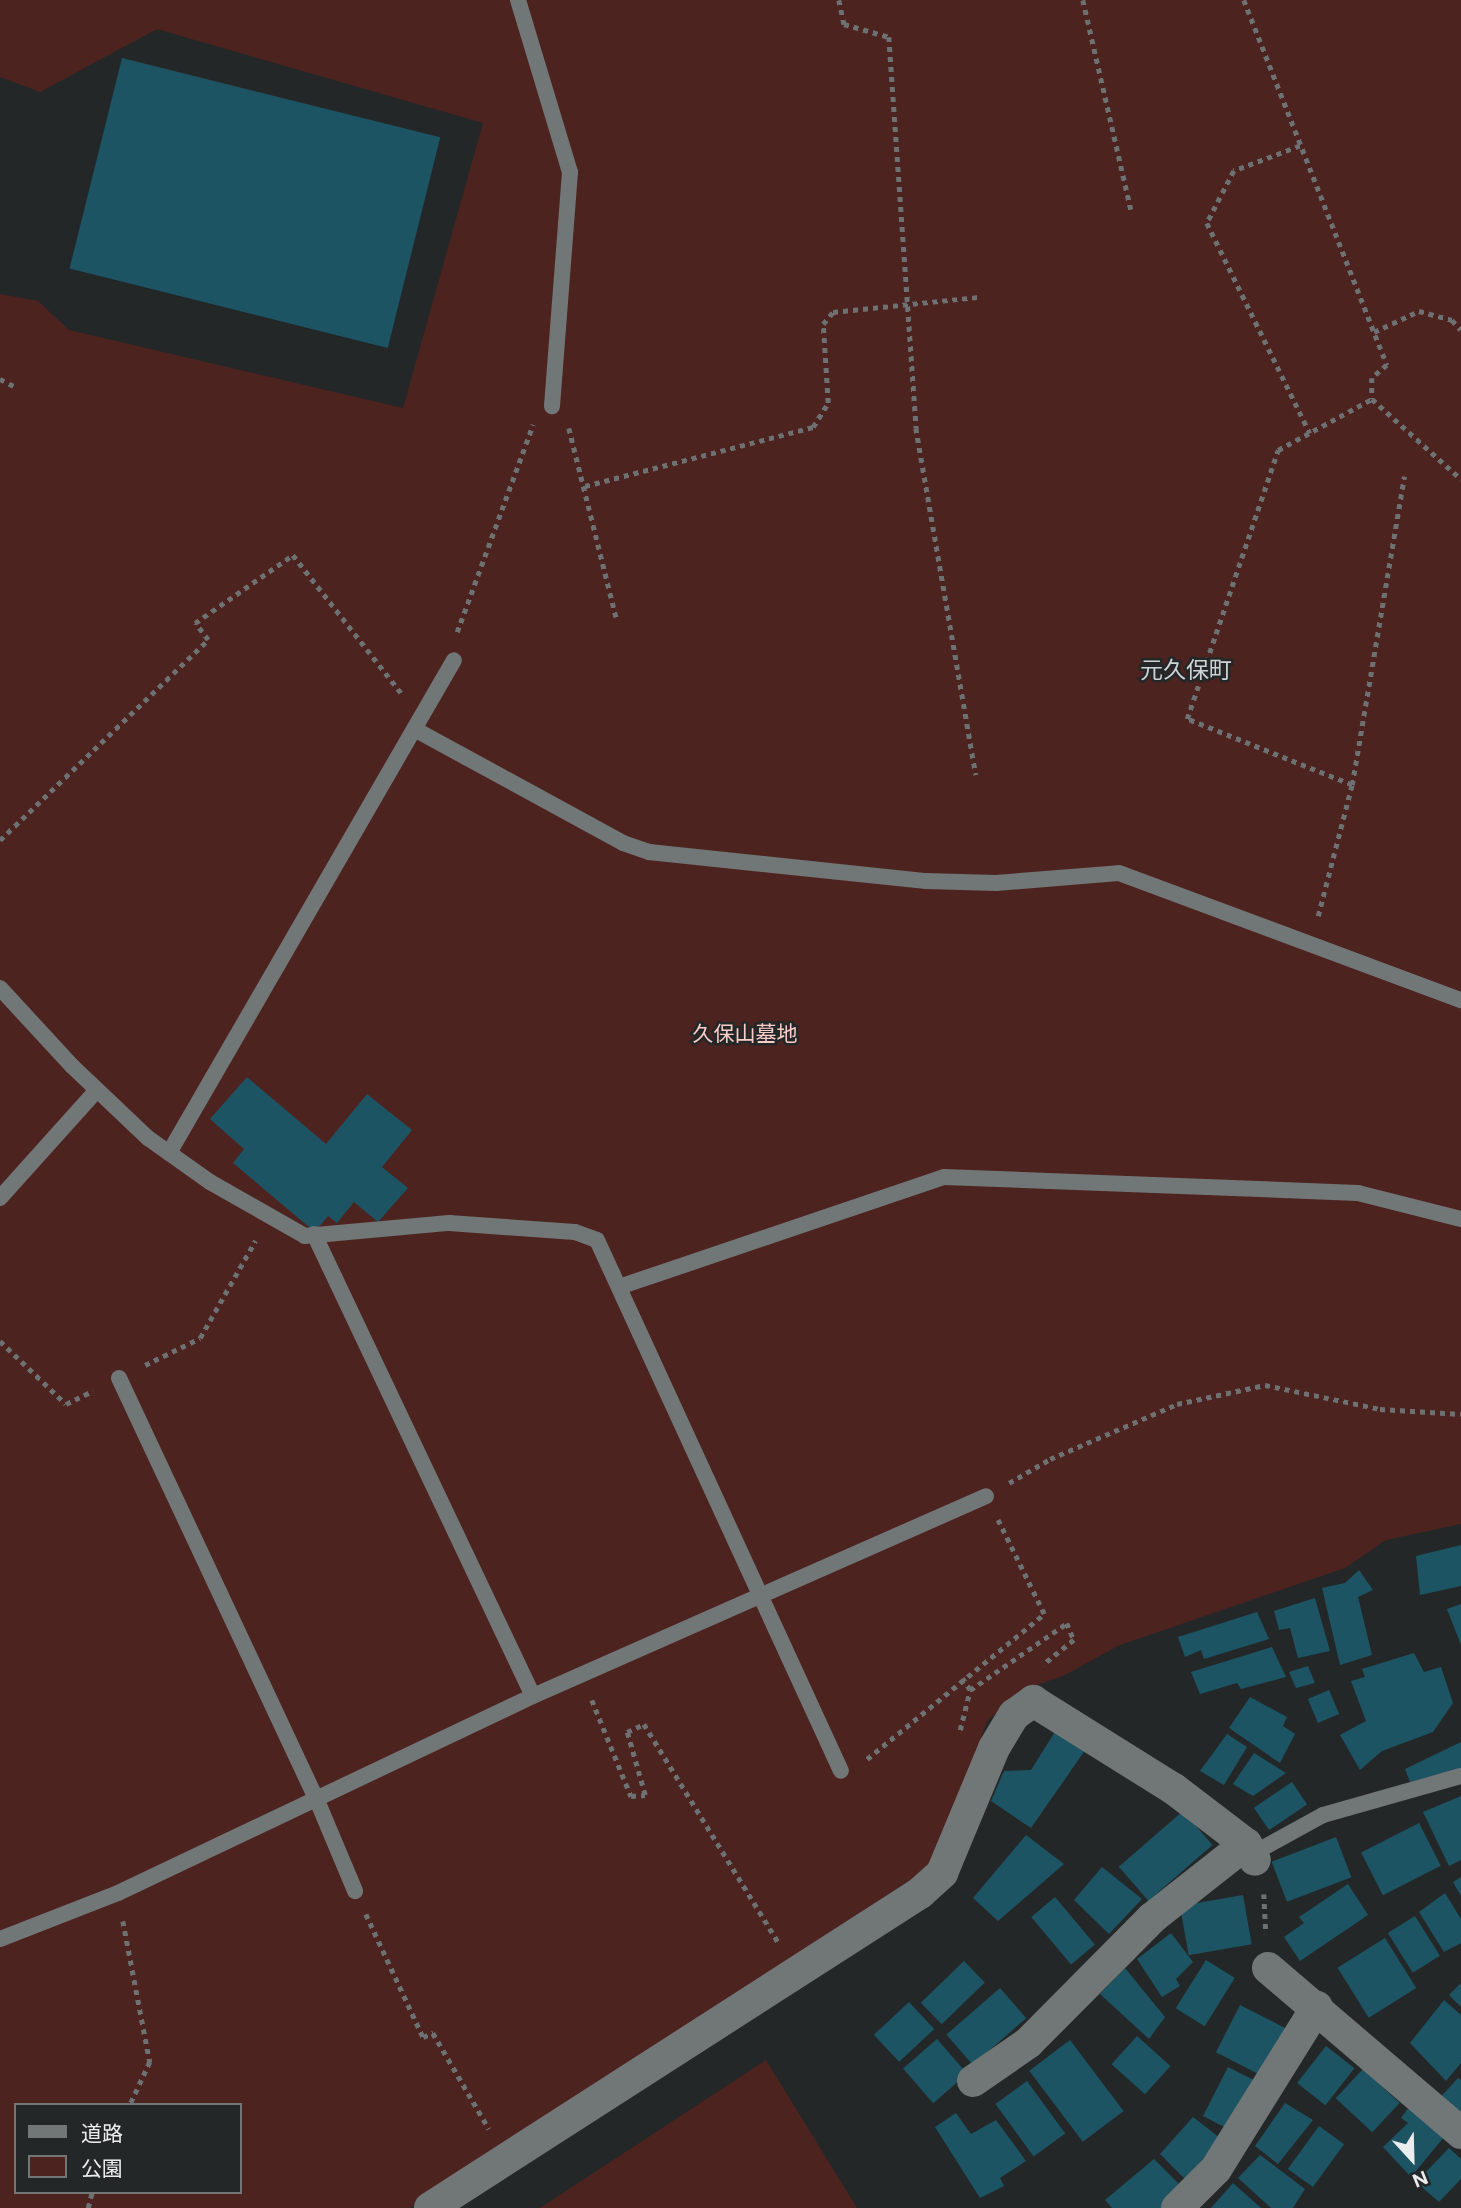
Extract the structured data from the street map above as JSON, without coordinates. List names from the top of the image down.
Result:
{
  "districts": ["元久保町"],
  "parks": ["久保山墓地"],
  "legend": ["道路", "公園"],
  "north": "bottom"
}
